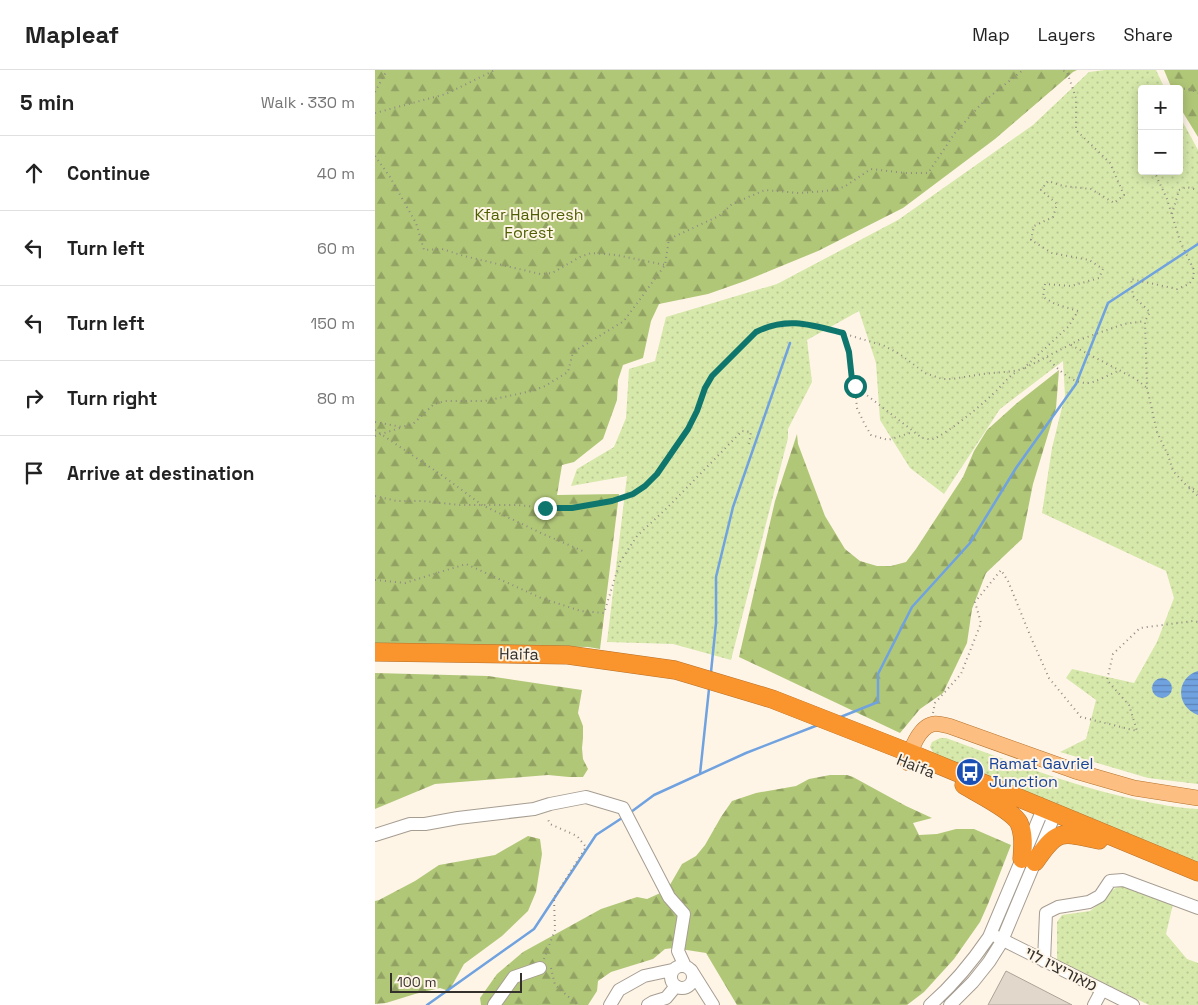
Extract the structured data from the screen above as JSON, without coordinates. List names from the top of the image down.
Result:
{
  "streets": {
    "highway": ["Haifa"],
    "street": ["מאוריציו לוי"]
  },
  "parks": ["Kfar HaHoresh Forest"],
  "places": {
    "bus stop": ["Ramat Gavriel Junction"]
  },
  "scale_bar": "100 m",
  "page": {
    "header": "Mapleaf",
    "nav": ["Map", "Layers", "Share"],
    "heading": ["5 min", "Walk · 330 m"],
    "map_buttons": ["+", "−"],
    "list": [
      ["Continue", "40 m"],
      ["Turn left", "60 m"],
      ["Turn left", "150 m"],
      ["Turn right", "80 m"],
      "Arrive at destination"
    ],
    "scale": "100 m"
  }
}
